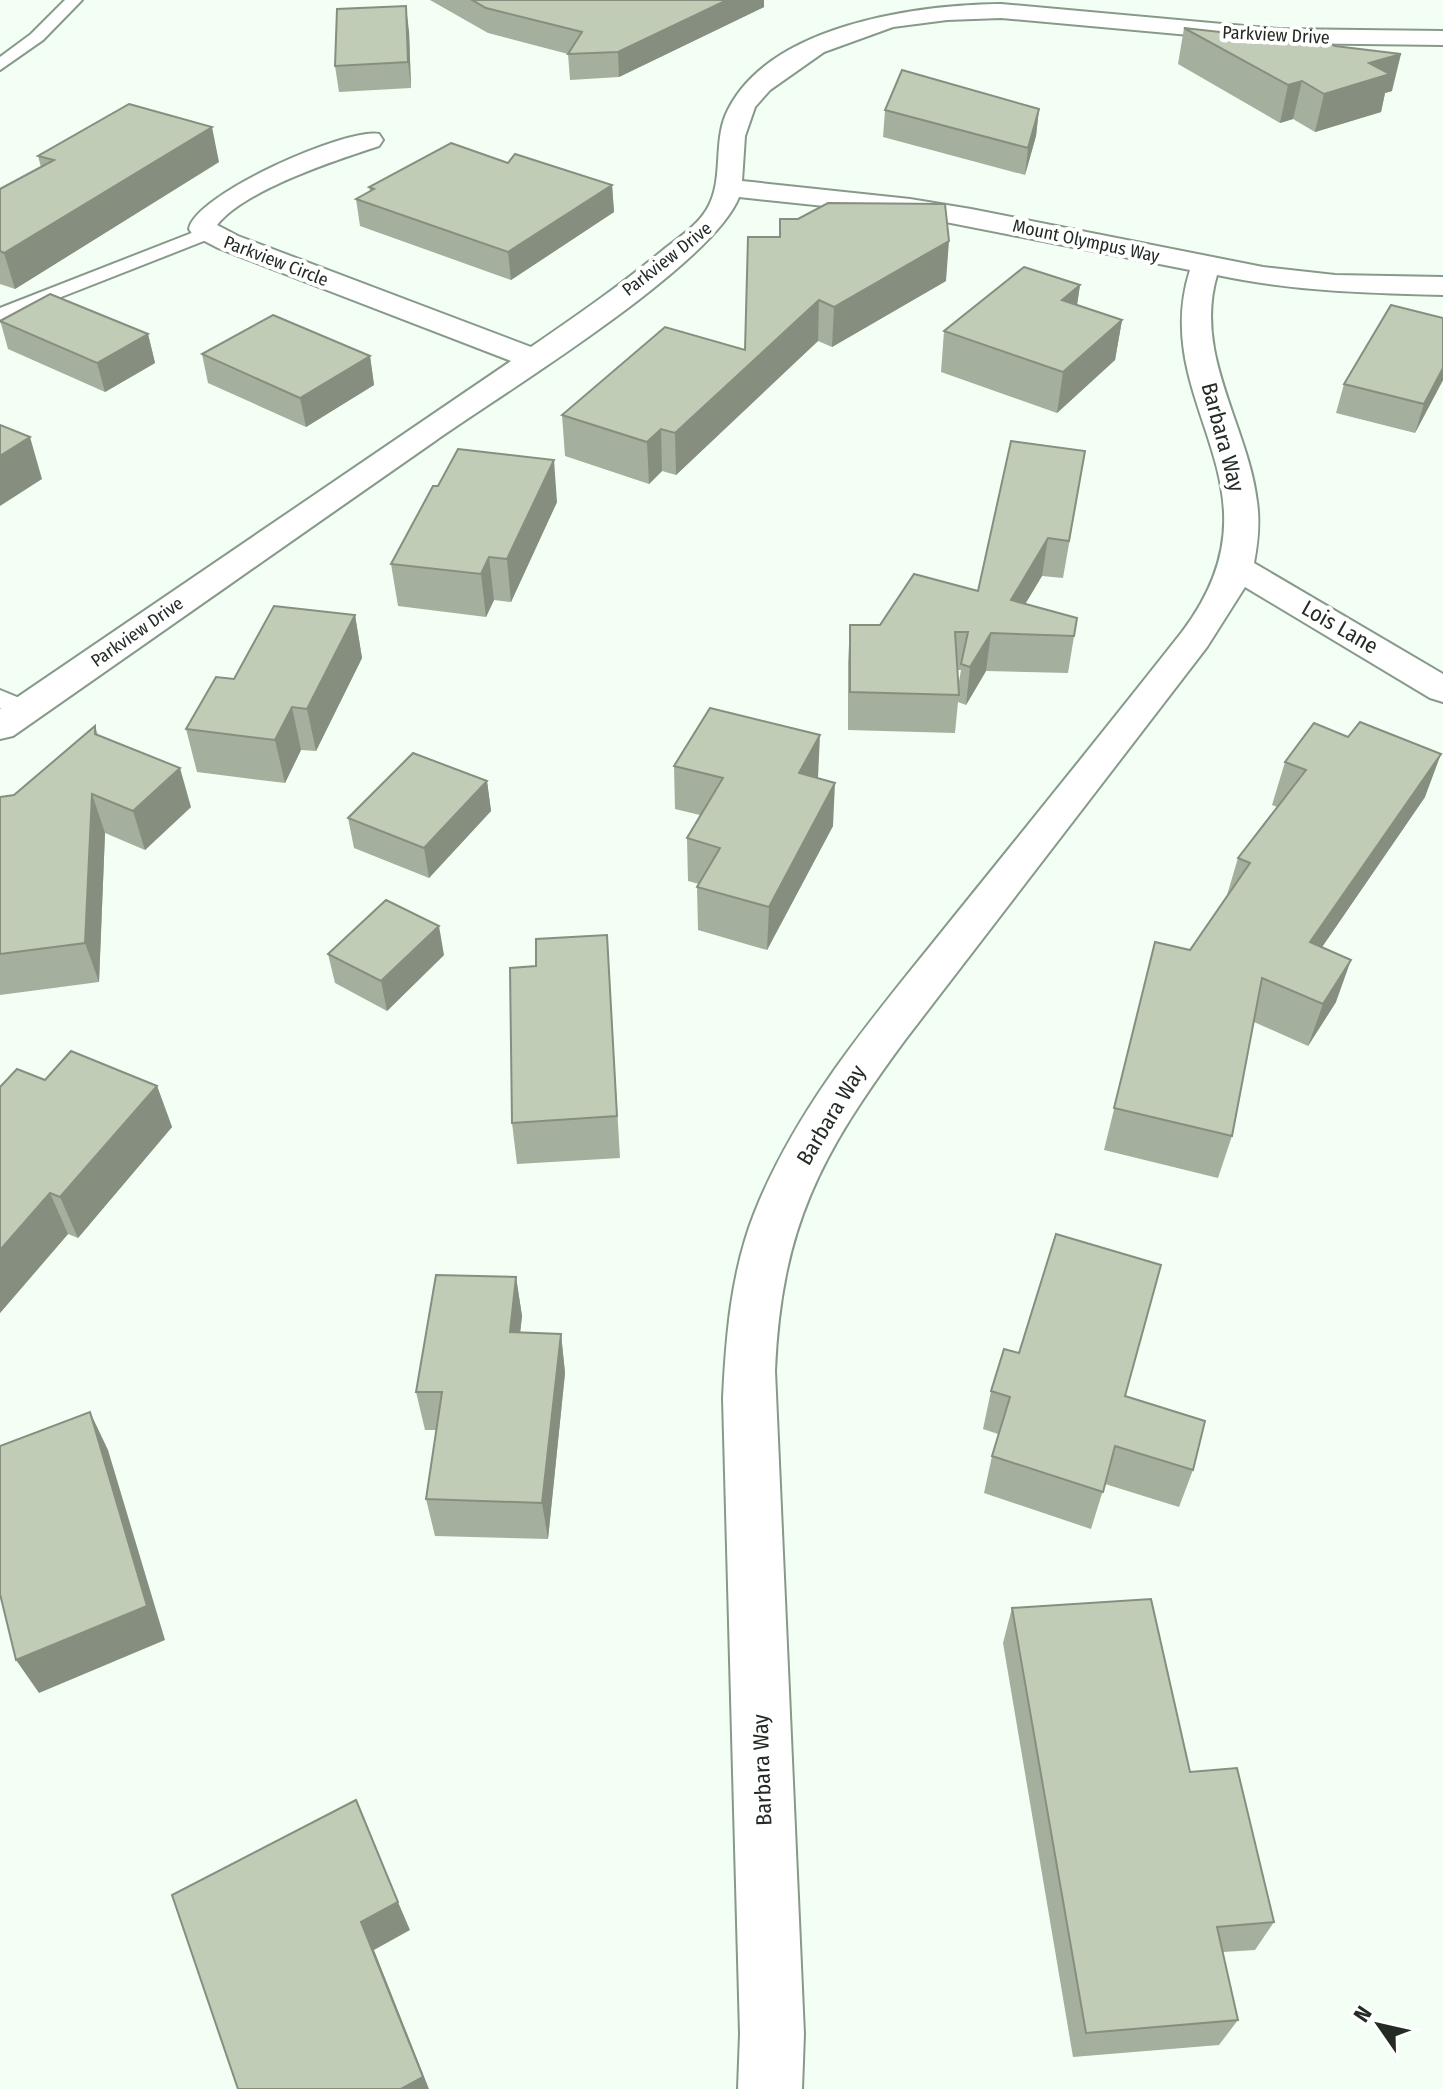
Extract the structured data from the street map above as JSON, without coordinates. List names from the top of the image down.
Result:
{
  "streets": {
    "street": [
      "Parkview Drive",
      "Mount Olympus Way",
      "Parkview Circle",
      "Barbara Way",
      "Lois Lane"
    ]
  },
  "crossings": [
    ["Parkview Drive", "Mount Olympus Way"],
    ["Parkview Drive", "Parkview Circle"],
    ["Mount Olympus Way", "Barbara Way"],
    ["Barbara Way", "Lois Lane"]
  ],
  "north": "top left"
}
